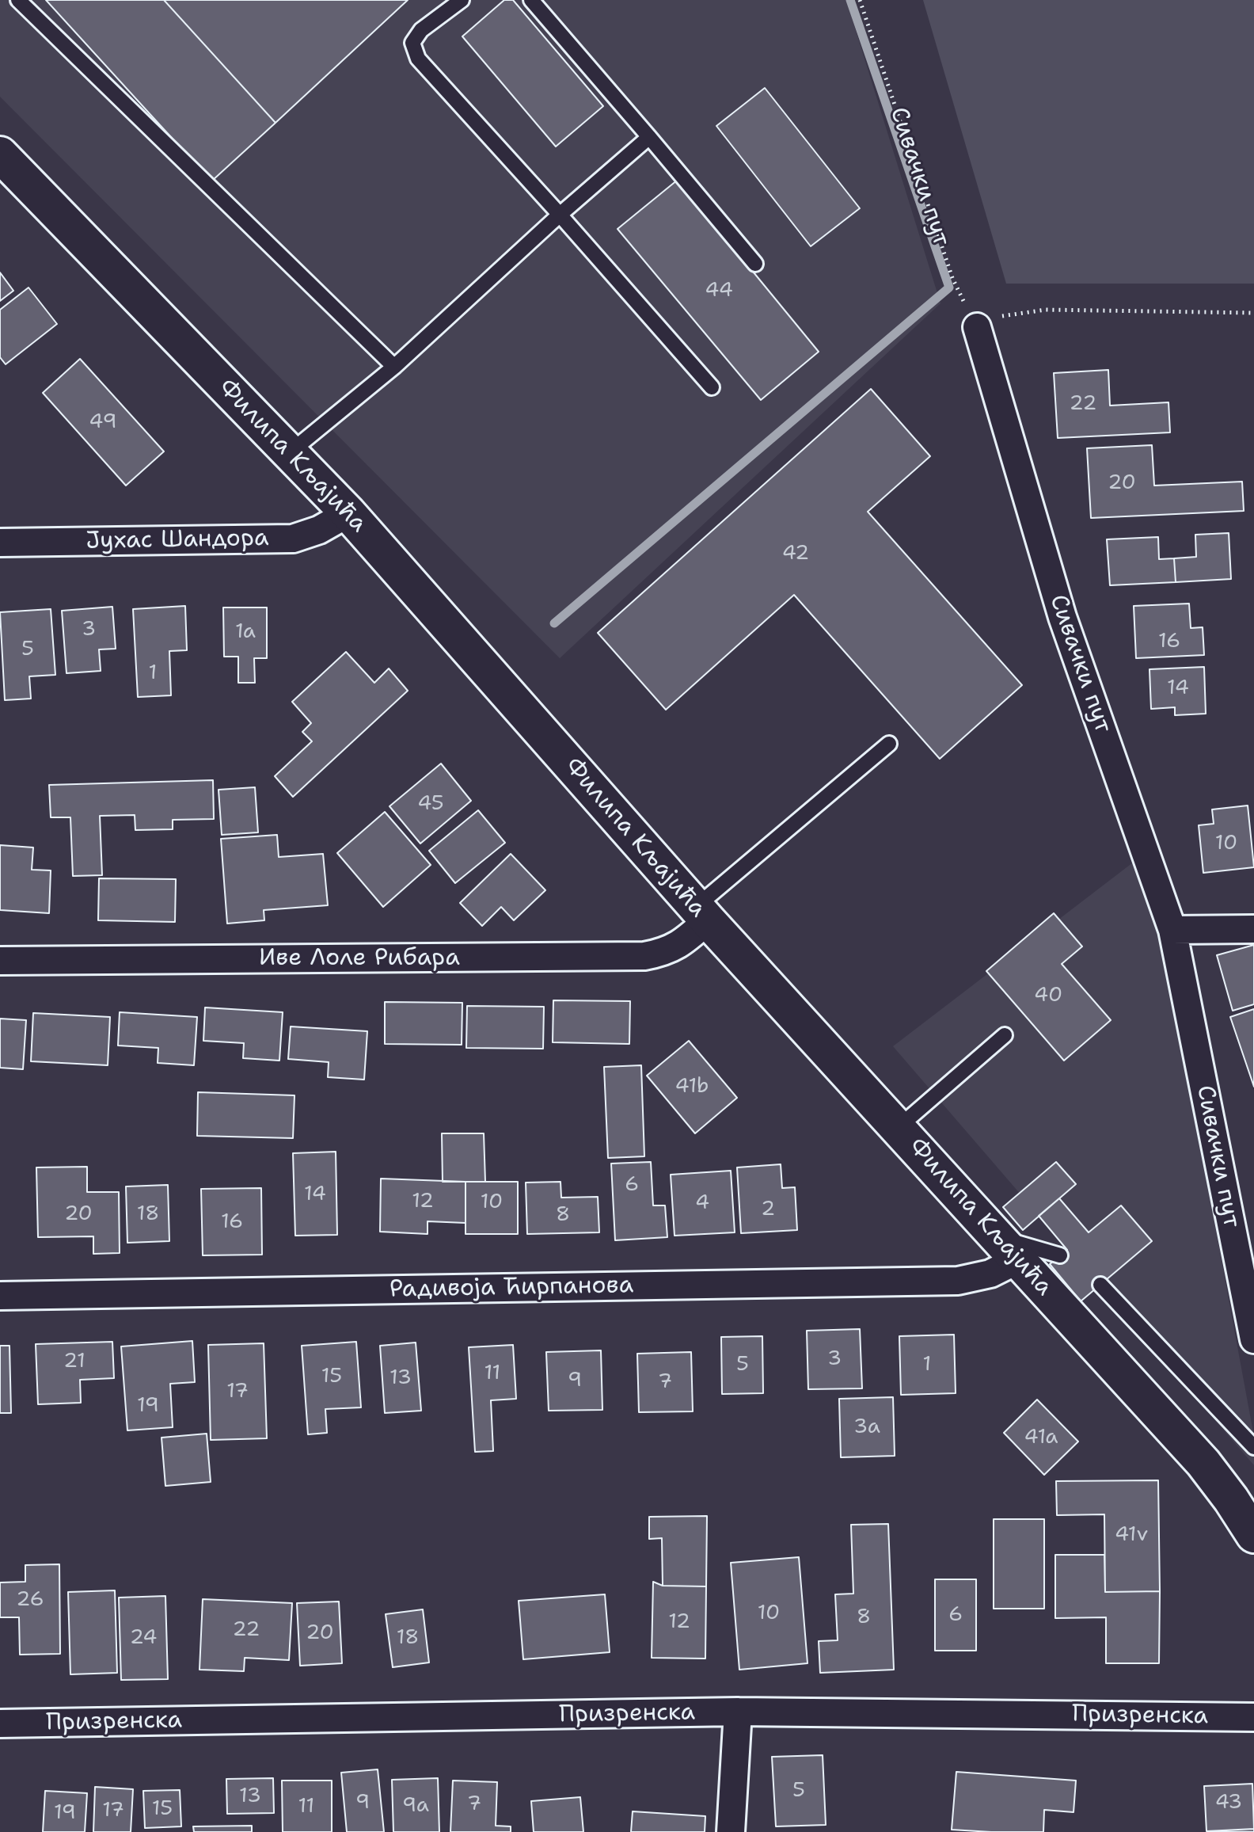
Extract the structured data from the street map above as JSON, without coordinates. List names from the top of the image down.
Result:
{
  "streets": {
    "street": [
      "Сивачки пут",
      "Филипа Кљајића",
      "Јухас Шандора",
      "Иве Лоле Рибара",
      "Радивоја Ћирпанова",
      "Призренска"
    ]
  },
  "crossings": [
    ["Филипа Кљајића", "Јухас Шандора"],
    ["Филипа Кљајића", "Иве Лоле Рибара"],
    ["Филипа Кљајића", "Радивоја Ћирпанова"]
  ],
  "house_numbers": [
    "44",
    "22",
    "49",
    "20",
    "42",
    "3",
    "1a",
    "16",
    "5",
    "1",
    "14",
    "45",
    "10",
    "40",
    "41b",
    "6",
    "14",
    "12",
    "10",
    "4",
    "2",
    "20",
    "18",
    "8",
    "16",
    "3",
    "21",
    "5",
    "1",
    "11",
    "15",
    "13",
    "9",
    "7",
    "17",
    "19",
    "3a",
    "41a",
    "41v",
    "26",
    "10",
    "6",
    "8",
    "12",
    "22",
    "20",
    "24",
    "18",
    "5",
    "13",
    "9",
    "43",
    "7",
    "9a",
    "11",
    "15",
    "17",
    "19"
  ]
}
